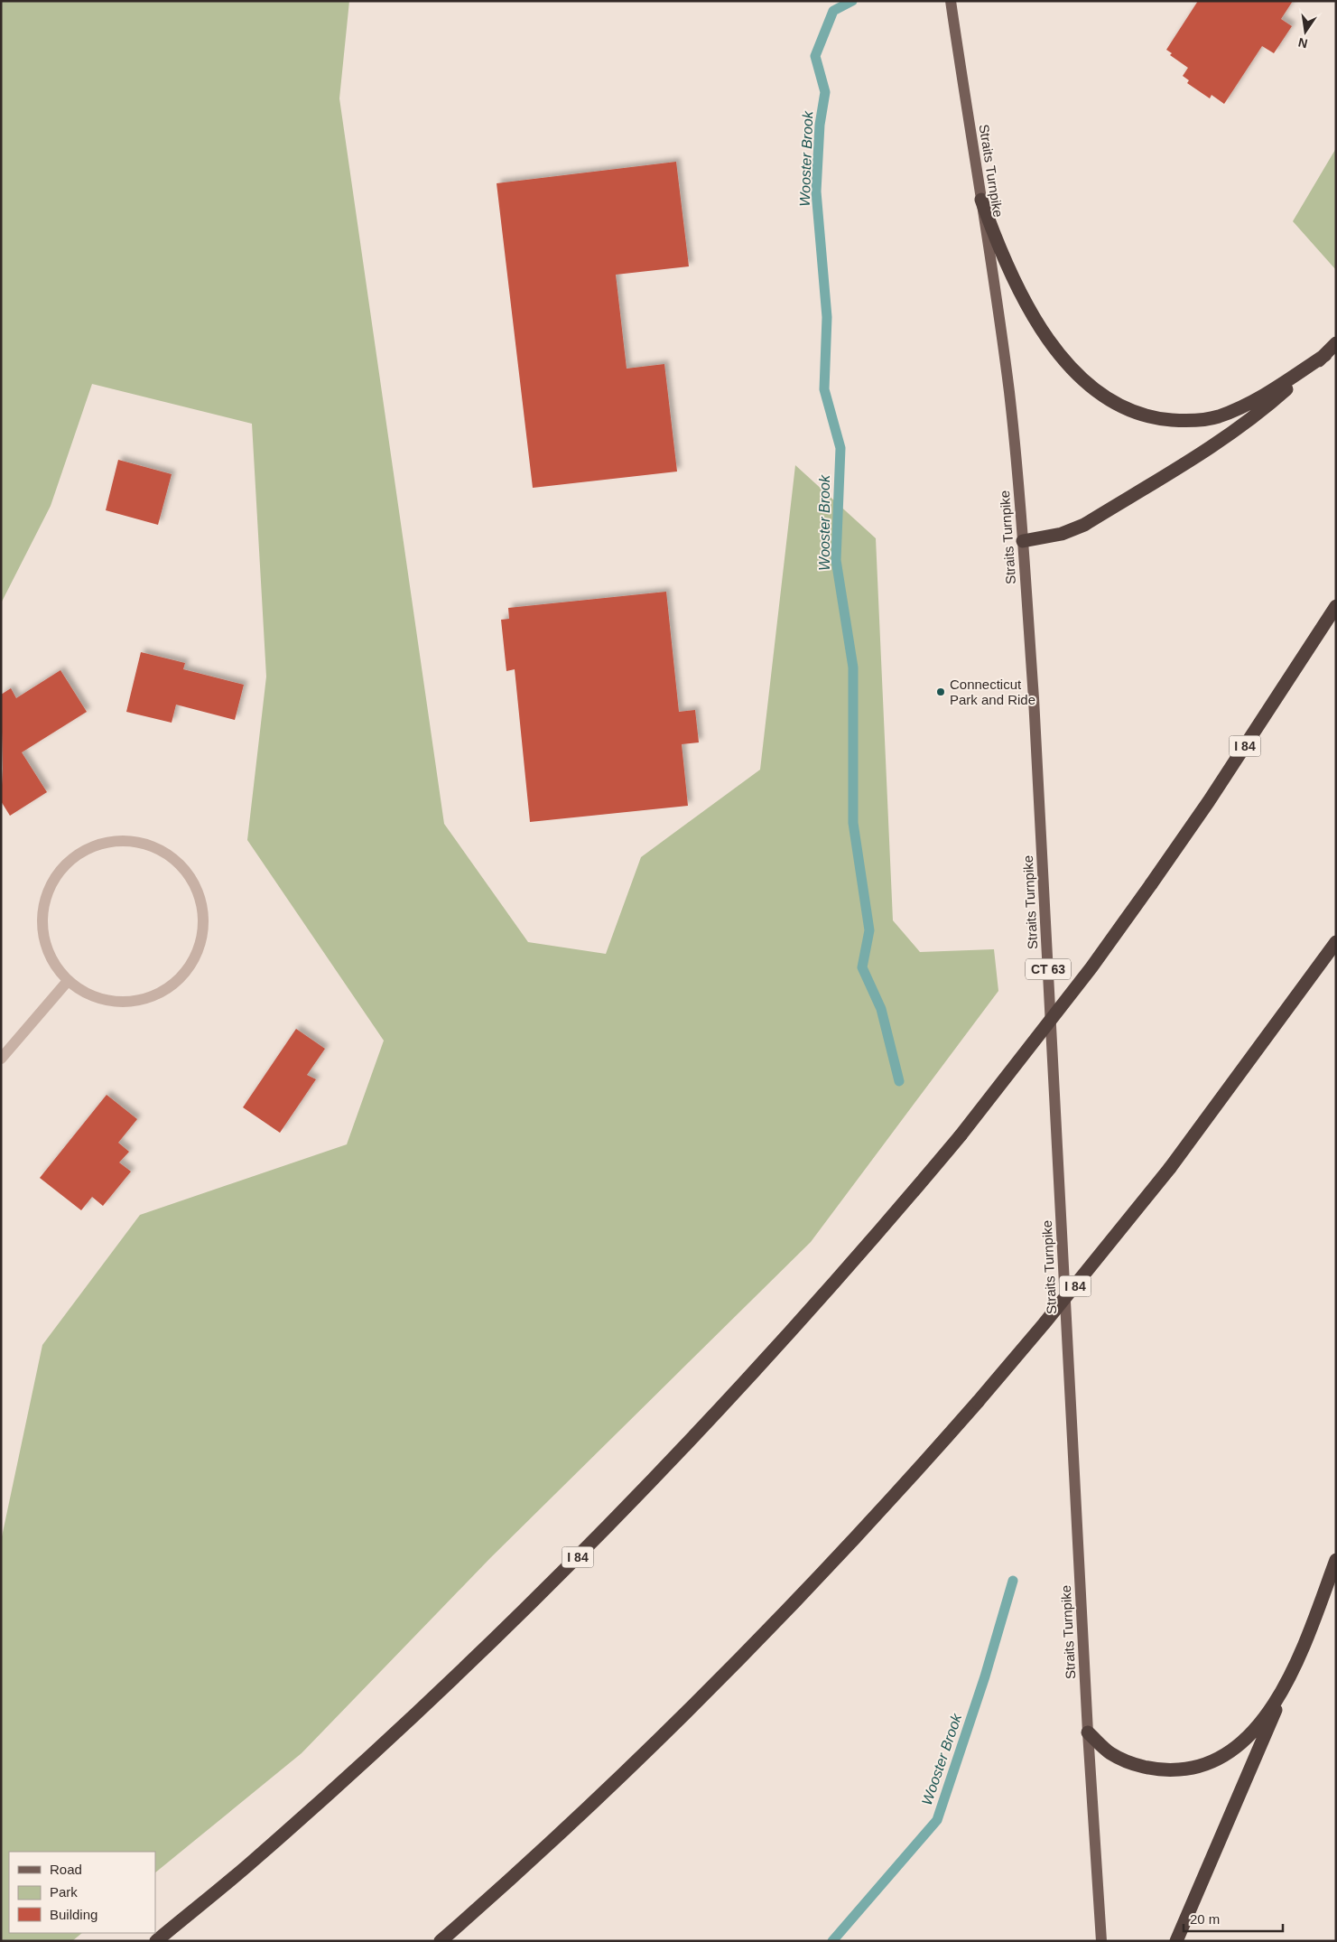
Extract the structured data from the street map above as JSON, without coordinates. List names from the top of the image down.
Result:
{
  "streets": {
    "highway": ["I 84"],
    "main road": ["Straits Turnpike", "CT 63"]
  },
  "water": ["Wooster Brook"],
  "places": ["Connecticut Park and Ride"],
  "legend": ["Road", "Park", "Building"],
  "scale_bar": "20 m",
  "north": "bottom"
}
